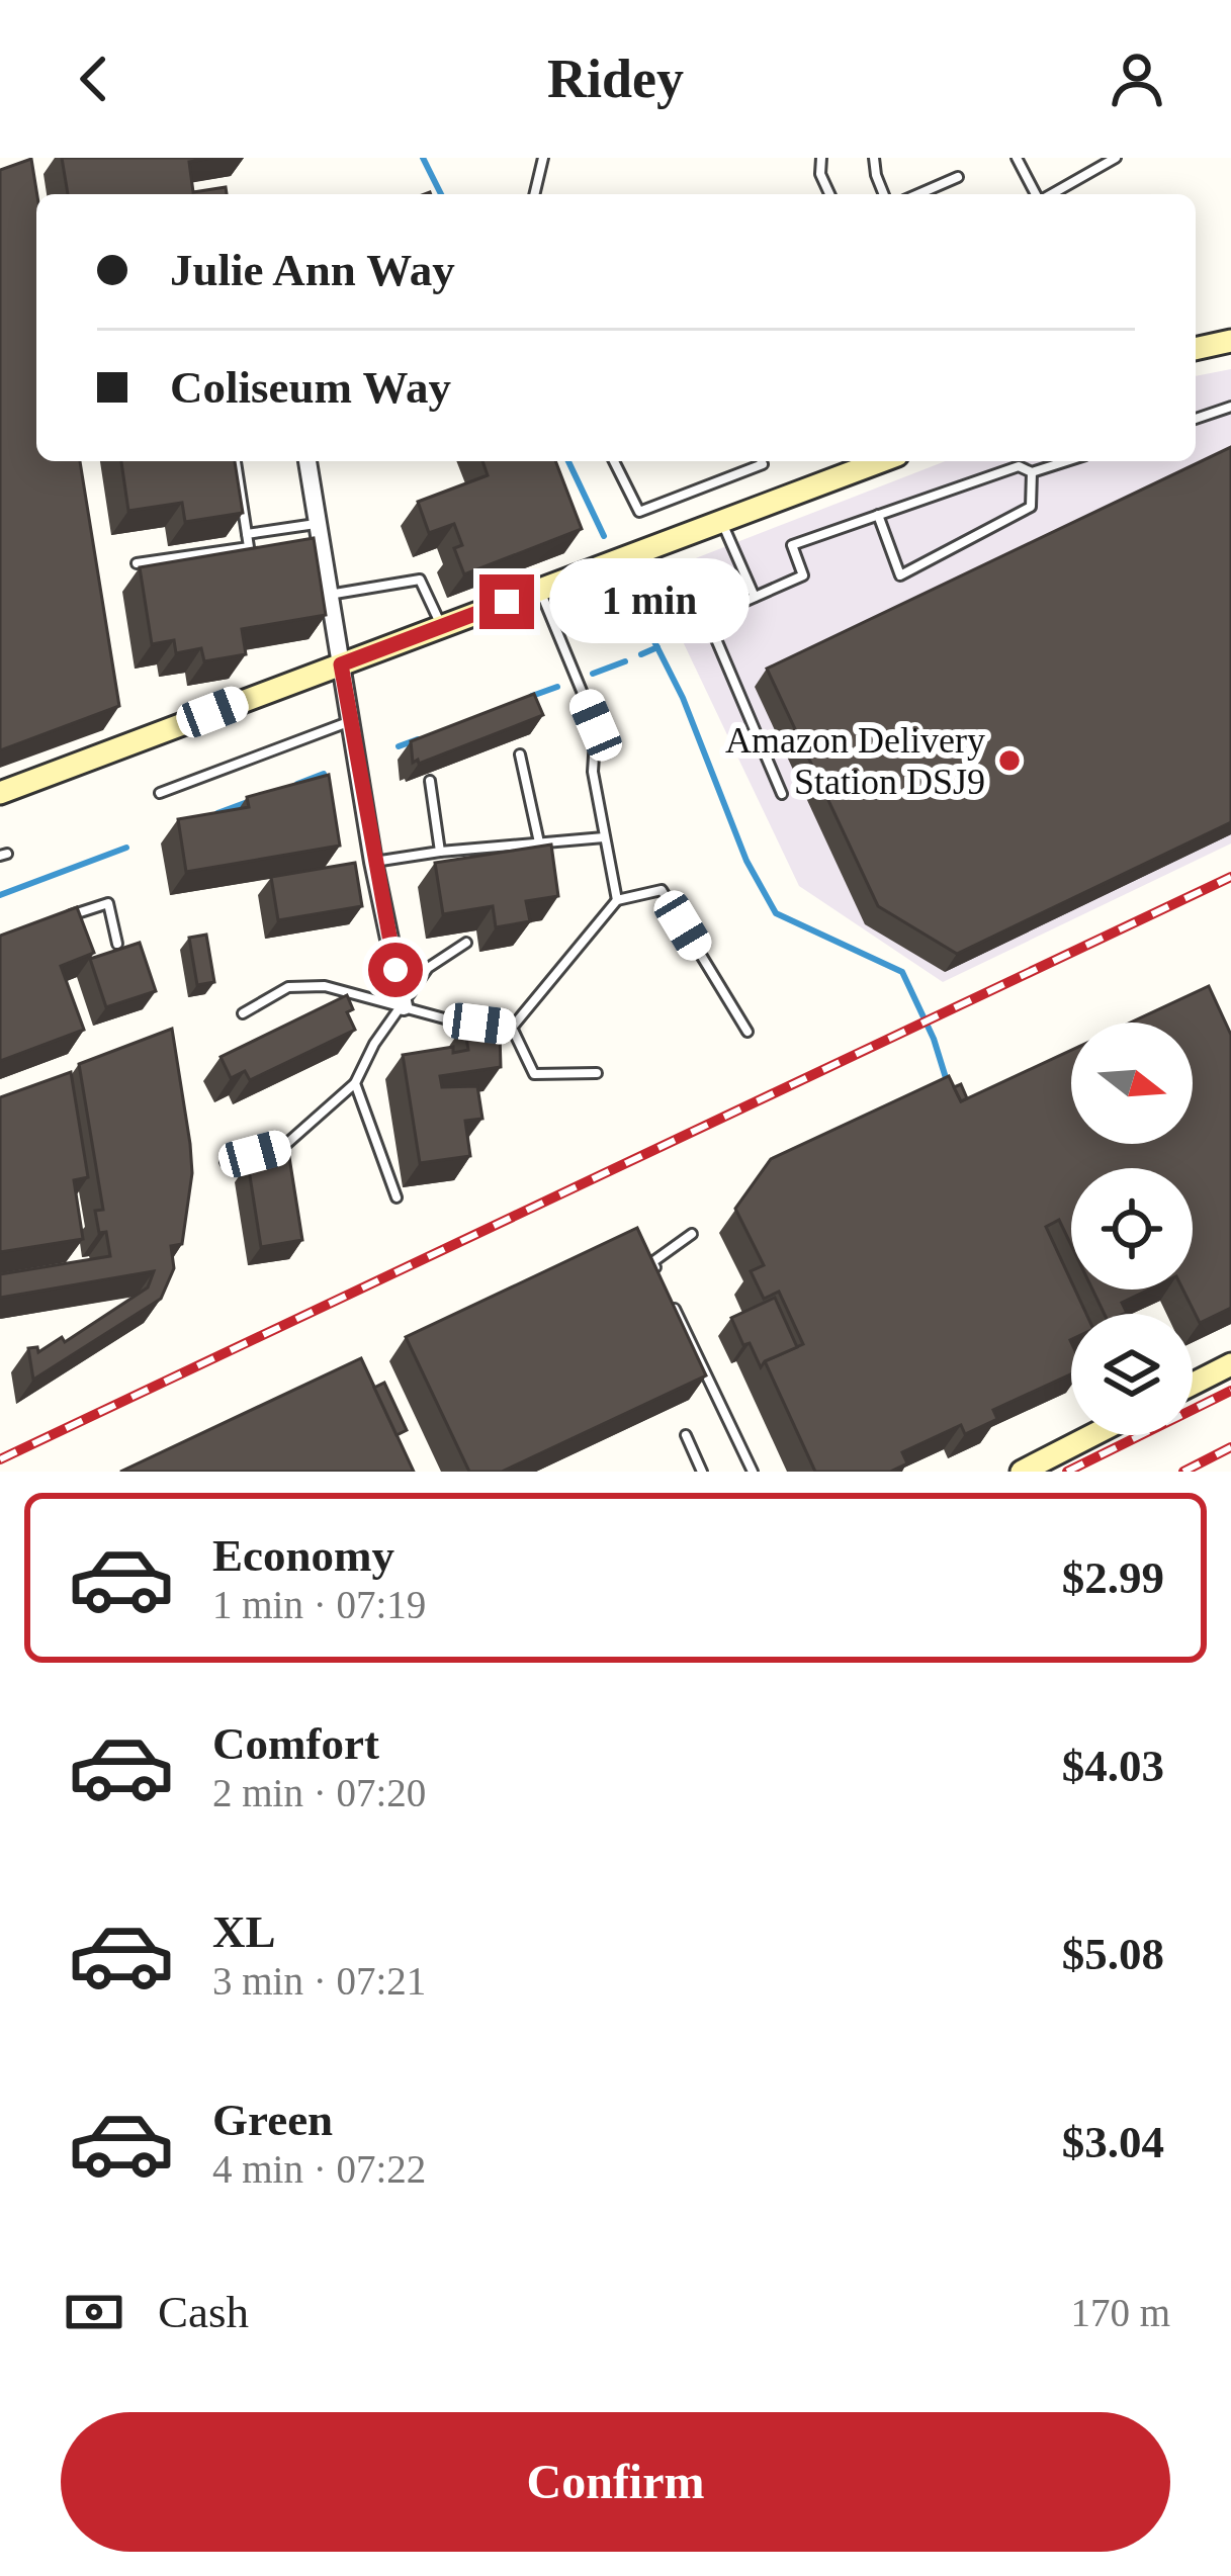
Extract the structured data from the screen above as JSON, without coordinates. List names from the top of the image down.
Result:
{
  "places": ["Amazon Delivery Station DSJ9"],
  "north": "right",
  "page": {
    "header": "Ridey",
    "banner": ["Julie Ann Way", "Coliseum Way"],
    "bubble": "1 min",
    "list": [
      {
        "name": "Economy",
        "note": "1 min · 07:19",
        "value": "$2.99"
      },
      {
        "name": "Comfort",
        "note": "2 min · 07:20",
        "value": "$4.03"
      },
      {
        "name": "XL",
        "note": "3 min · 07:21",
        "value": "$5.08"
      },
      {
        "name": "Green",
        "note": "4 min · 07:22",
        "value": "$3.04"
      }
    ],
    "pay": ["Cash", "170 m"],
    "buttons": "Confirm"
  }
}
